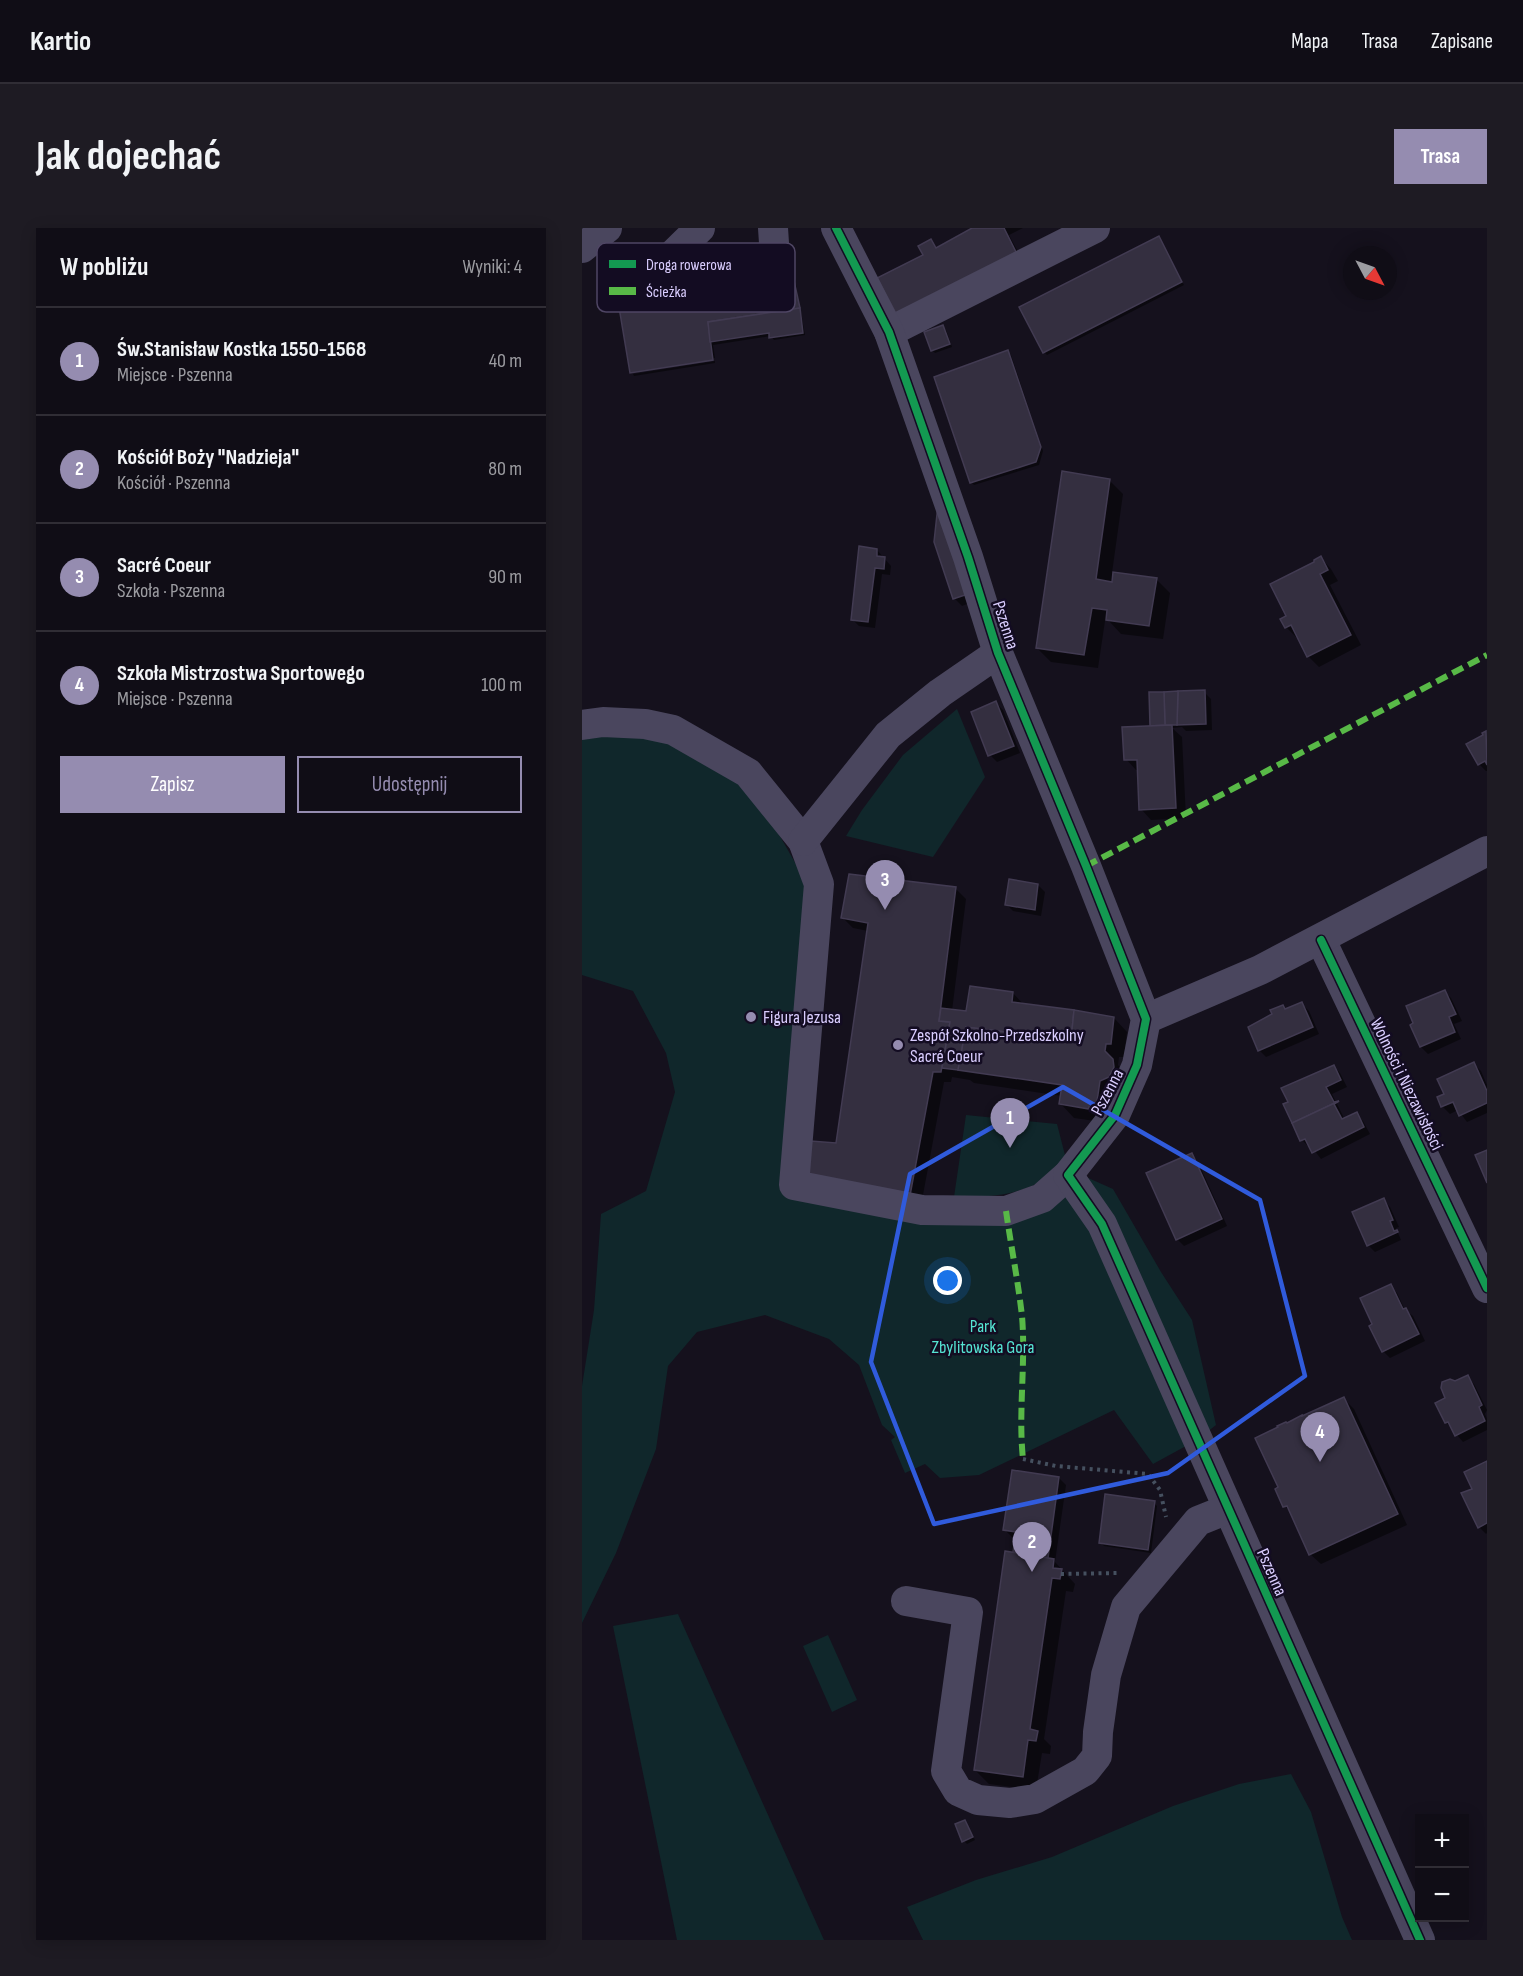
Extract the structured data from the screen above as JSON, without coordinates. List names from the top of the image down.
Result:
{
  "streets": {
    "street": ["Pszenna", "Wolności i Niezawisłości"]
  },
  "parks": ["Park Zbylitowska Gora"],
  "places": ["Figura Jezusa", "Zespół Szkolno-Przedszkolny Sacré Coeur"],
  "legend": ["Droga rowerowa", "Ścieżka"],
  "north": "bottom right",
  "page": {
    "header": "Kartio",
    "nav": ["Mapa", "Trasa", "Zapisane"],
    "buttons": [
      "Trasa",
      ["Zapisz", "Udostępnij"]
    ],
    "title": "Jak dojechać",
    "heading": ["W pobliżu", "Wyniki: 4"],
    "list": [
      {
        "mark": "1",
        "name": "Św.Stanisław Kostka 1550-1568",
        "note": "Miejsce · Pszenna",
        "value": "40 m"
      },
      {
        "mark": "2",
        "name": "Kościół Boży \"Nadzieja\"",
        "note": "Kościół · Pszenna",
        "value": "80 m"
      },
      {
        "mark": "3",
        "name": "Sacré Coeur",
        "note": "Szkoła · Pszenna",
        "value": "90 m"
      },
      {
        "mark": "4",
        "name": "Szkoła Mistrzostwa Sportowego",
        "note": "Miejsce · Pszenna",
        "value": "100 m"
      }
    ],
    "pins": [
      "3",
      "1",
      "4",
      "2"
    ],
    "map_buttons": ["+", "−"]
  }
}
